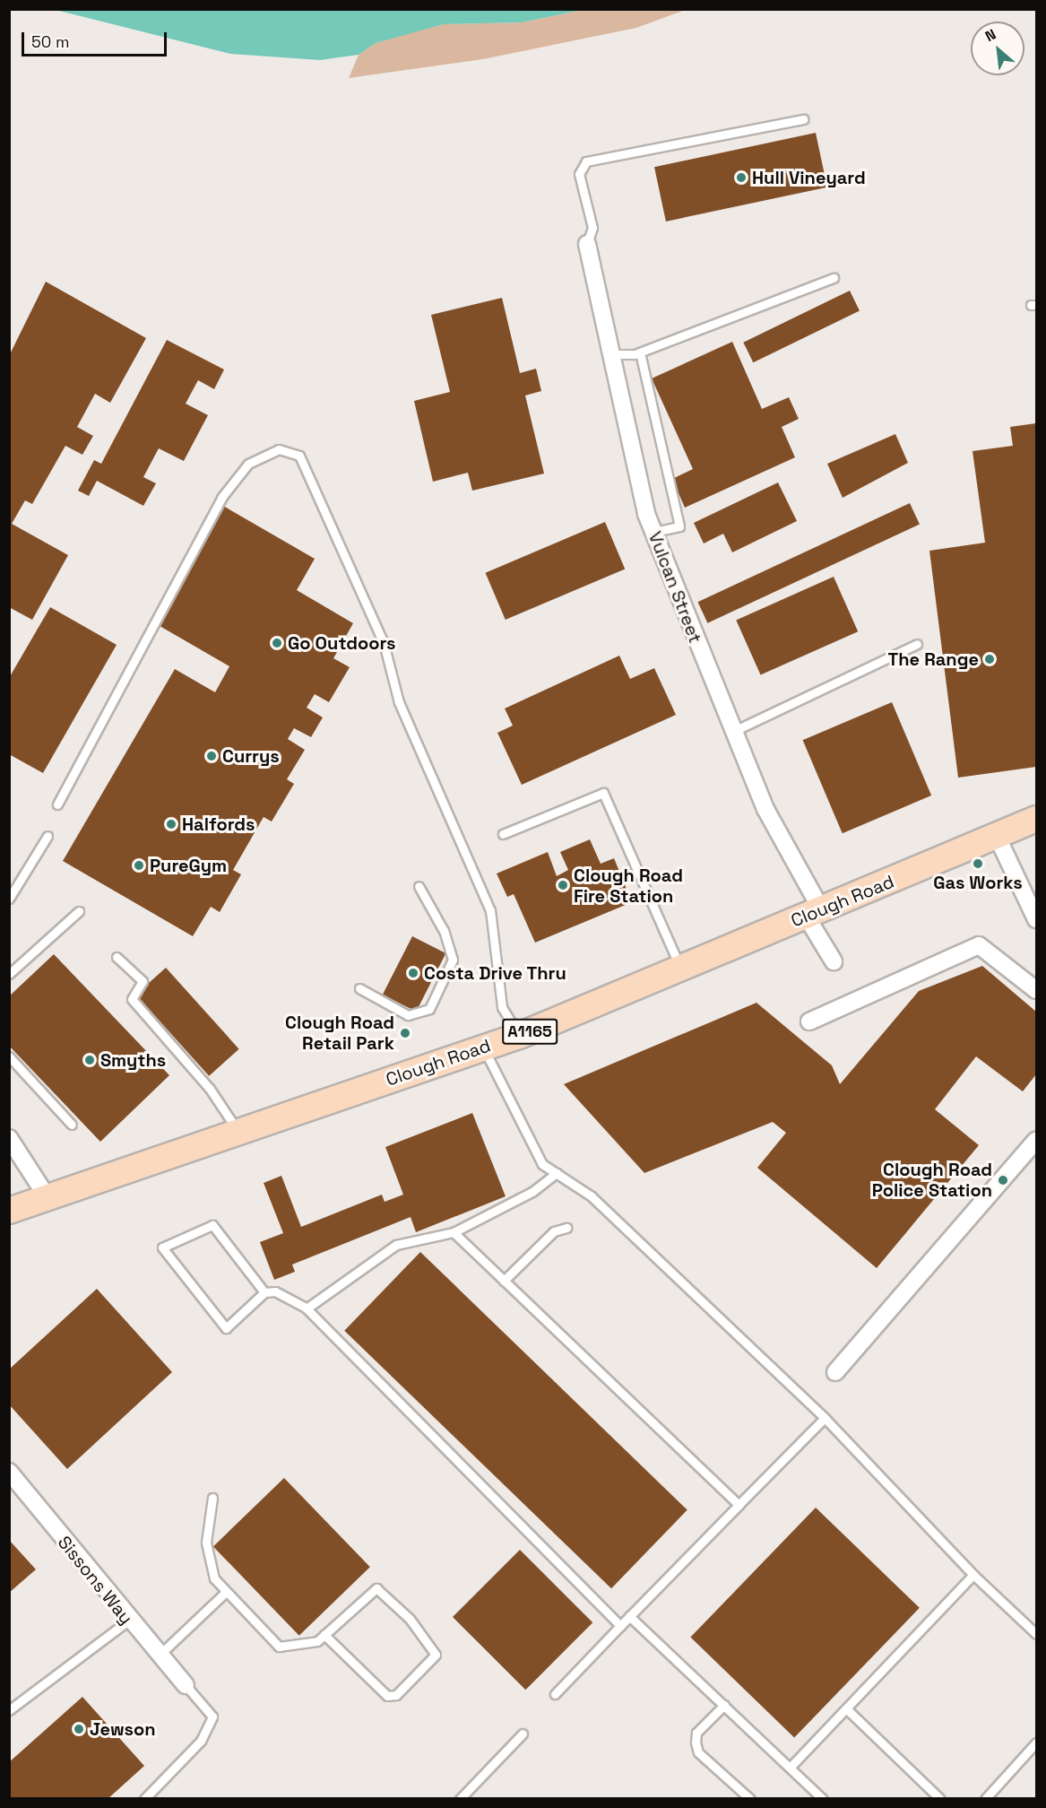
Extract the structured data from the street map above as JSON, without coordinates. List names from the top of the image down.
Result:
{
  "streets": {
    "main road": ["Clough Road", "A1165"],
    "street": ["Vulcan Street", "Sissons Way"]
  },
  "crossings": [
    ["Vulcan Street", "Clough Road"]
  ],
  "places": [
    "Hull Vineyard",
    "Go Outdoors",
    "The Range",
    "Currys",
    "Halfords",
    "Gas Works",
    "PureGym",
    "Clough Road Fire Station",
    "Costa Drive Thru",
    "Clough Road Retail Park",
    "Smyths",
    "Clough Road Police Station",
    "Jewson"
  ],
  "scale_bar": "50 m",
  "north": "top left"
}
